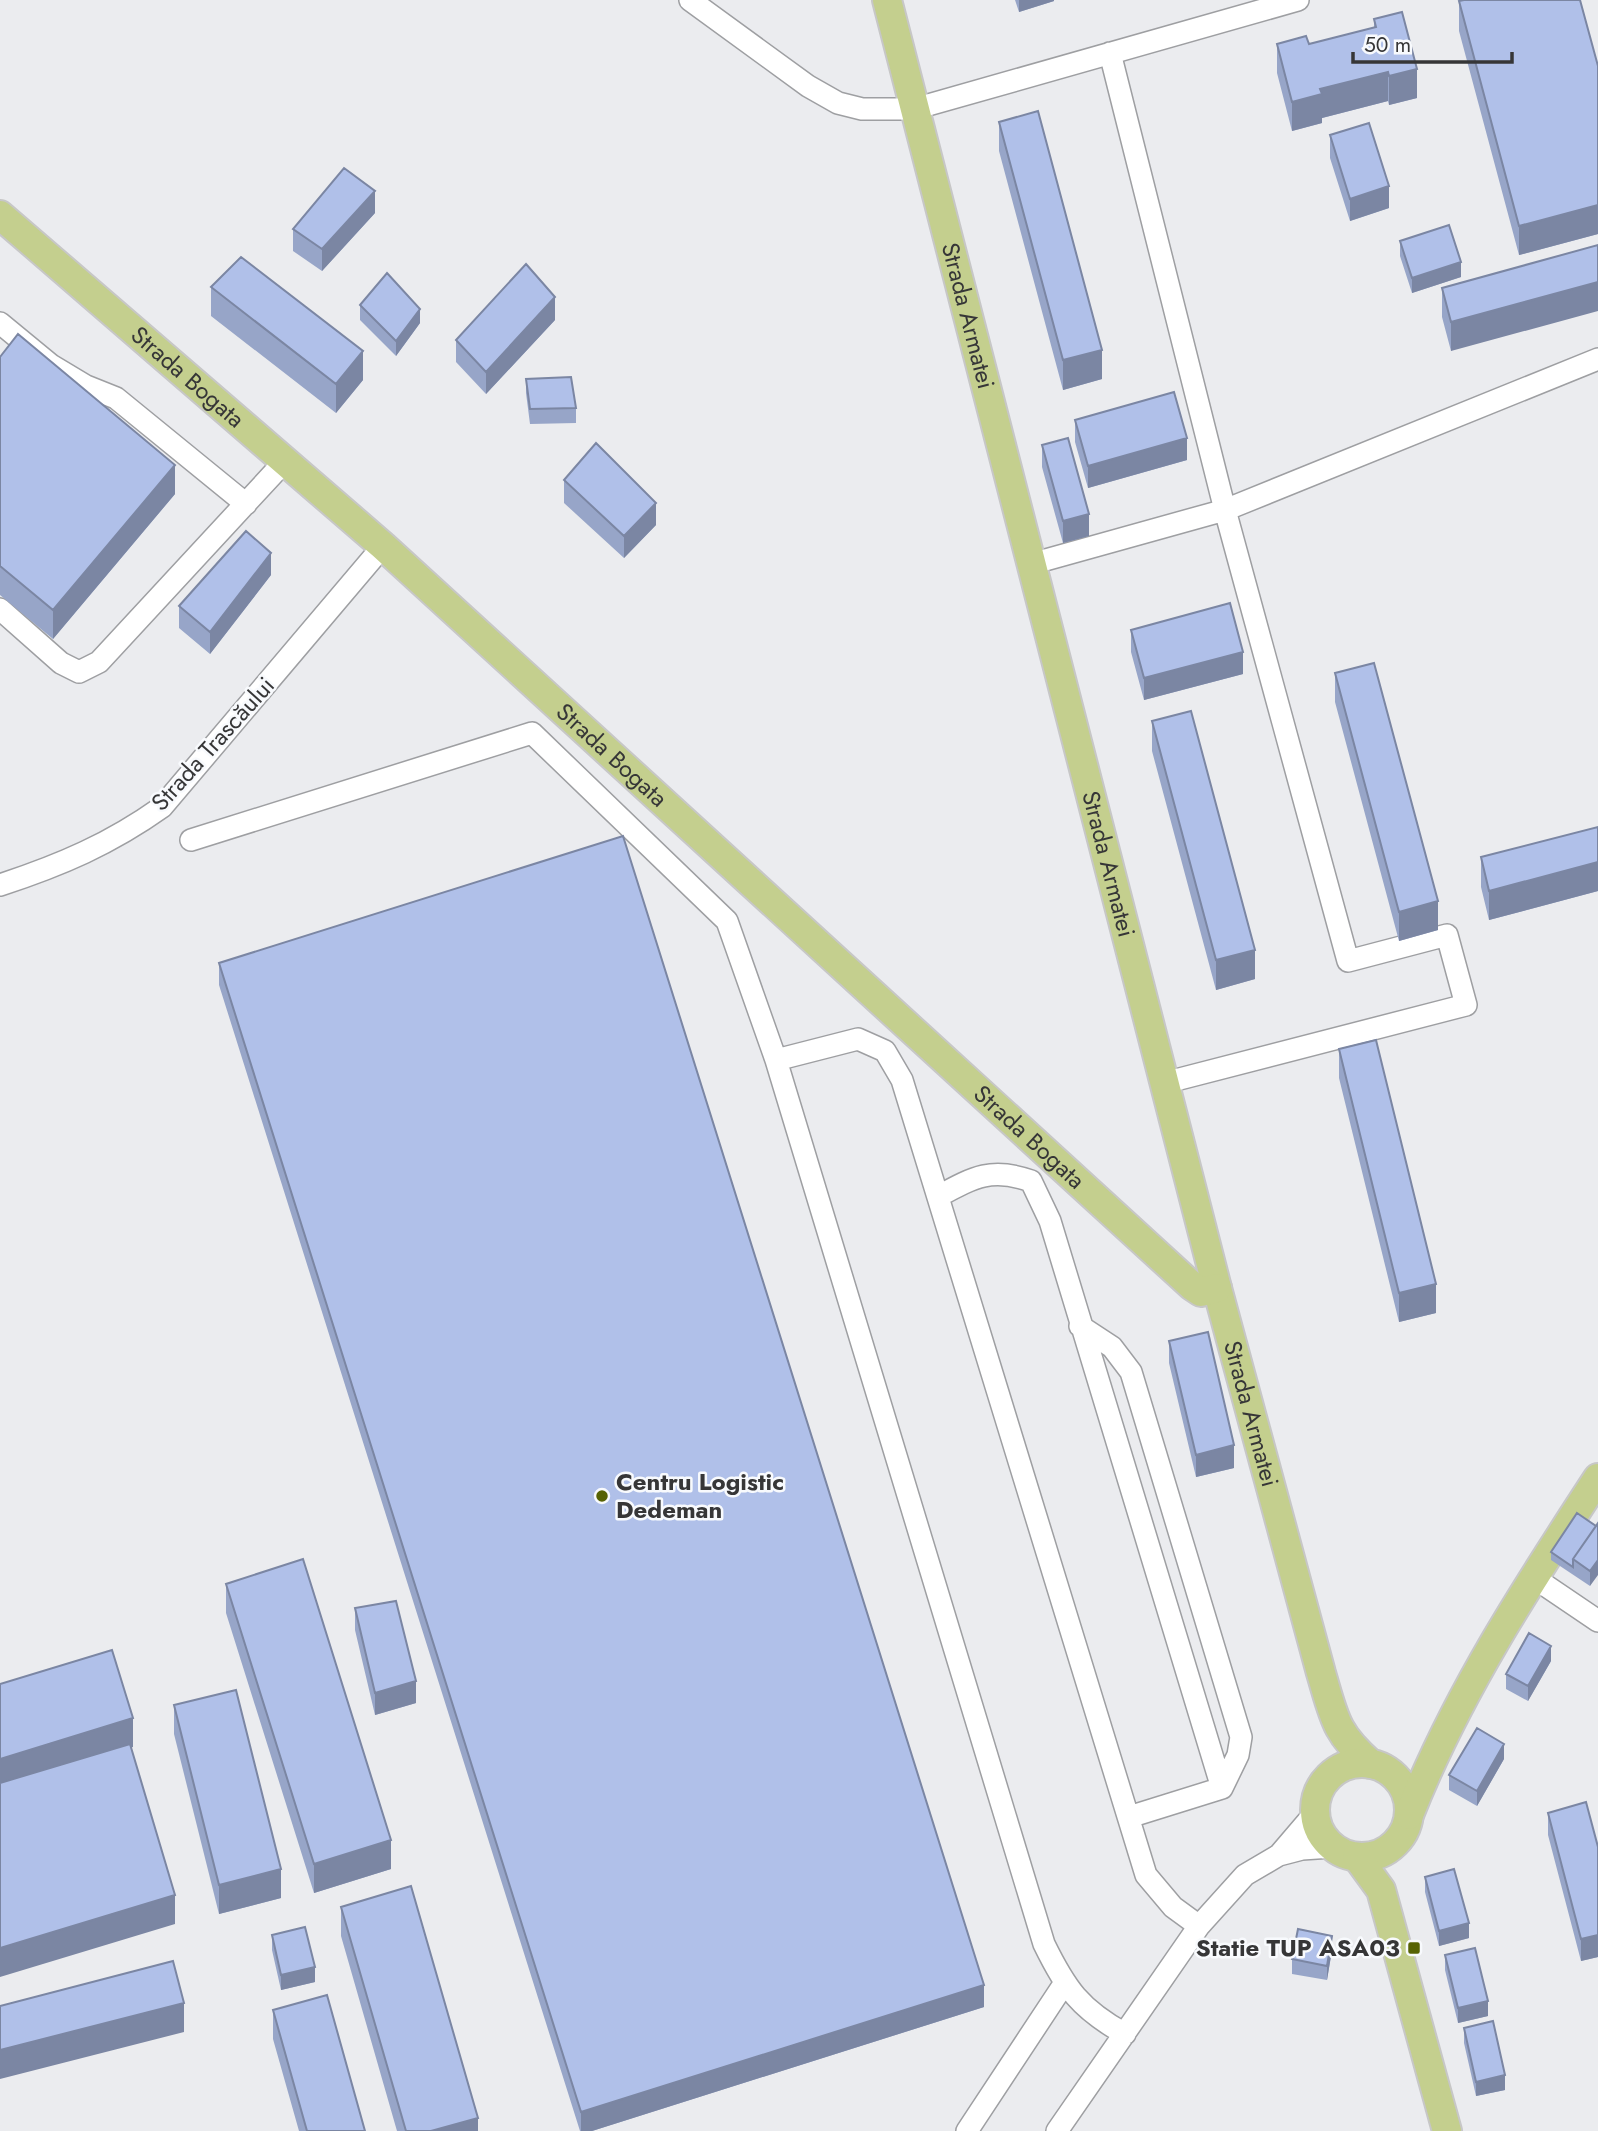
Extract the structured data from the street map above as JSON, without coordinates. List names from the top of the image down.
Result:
{
  "streets": {
    "main road": ["Strada Armatei", "Strada Bogata"],
    "street": ["Strada Trascăului"]
  },
  "crossings": [
    ["Strada Armatei", "Strada Bogata"],
    ["Strada Bogata", "Strada Trascăului"]
  ],
  "places": {
    "other": ["Centru Logistic Dedeman"],
    "transit": ["Statie TUP ASA03"]
  },
  "scale_bar": "50 m"
}
